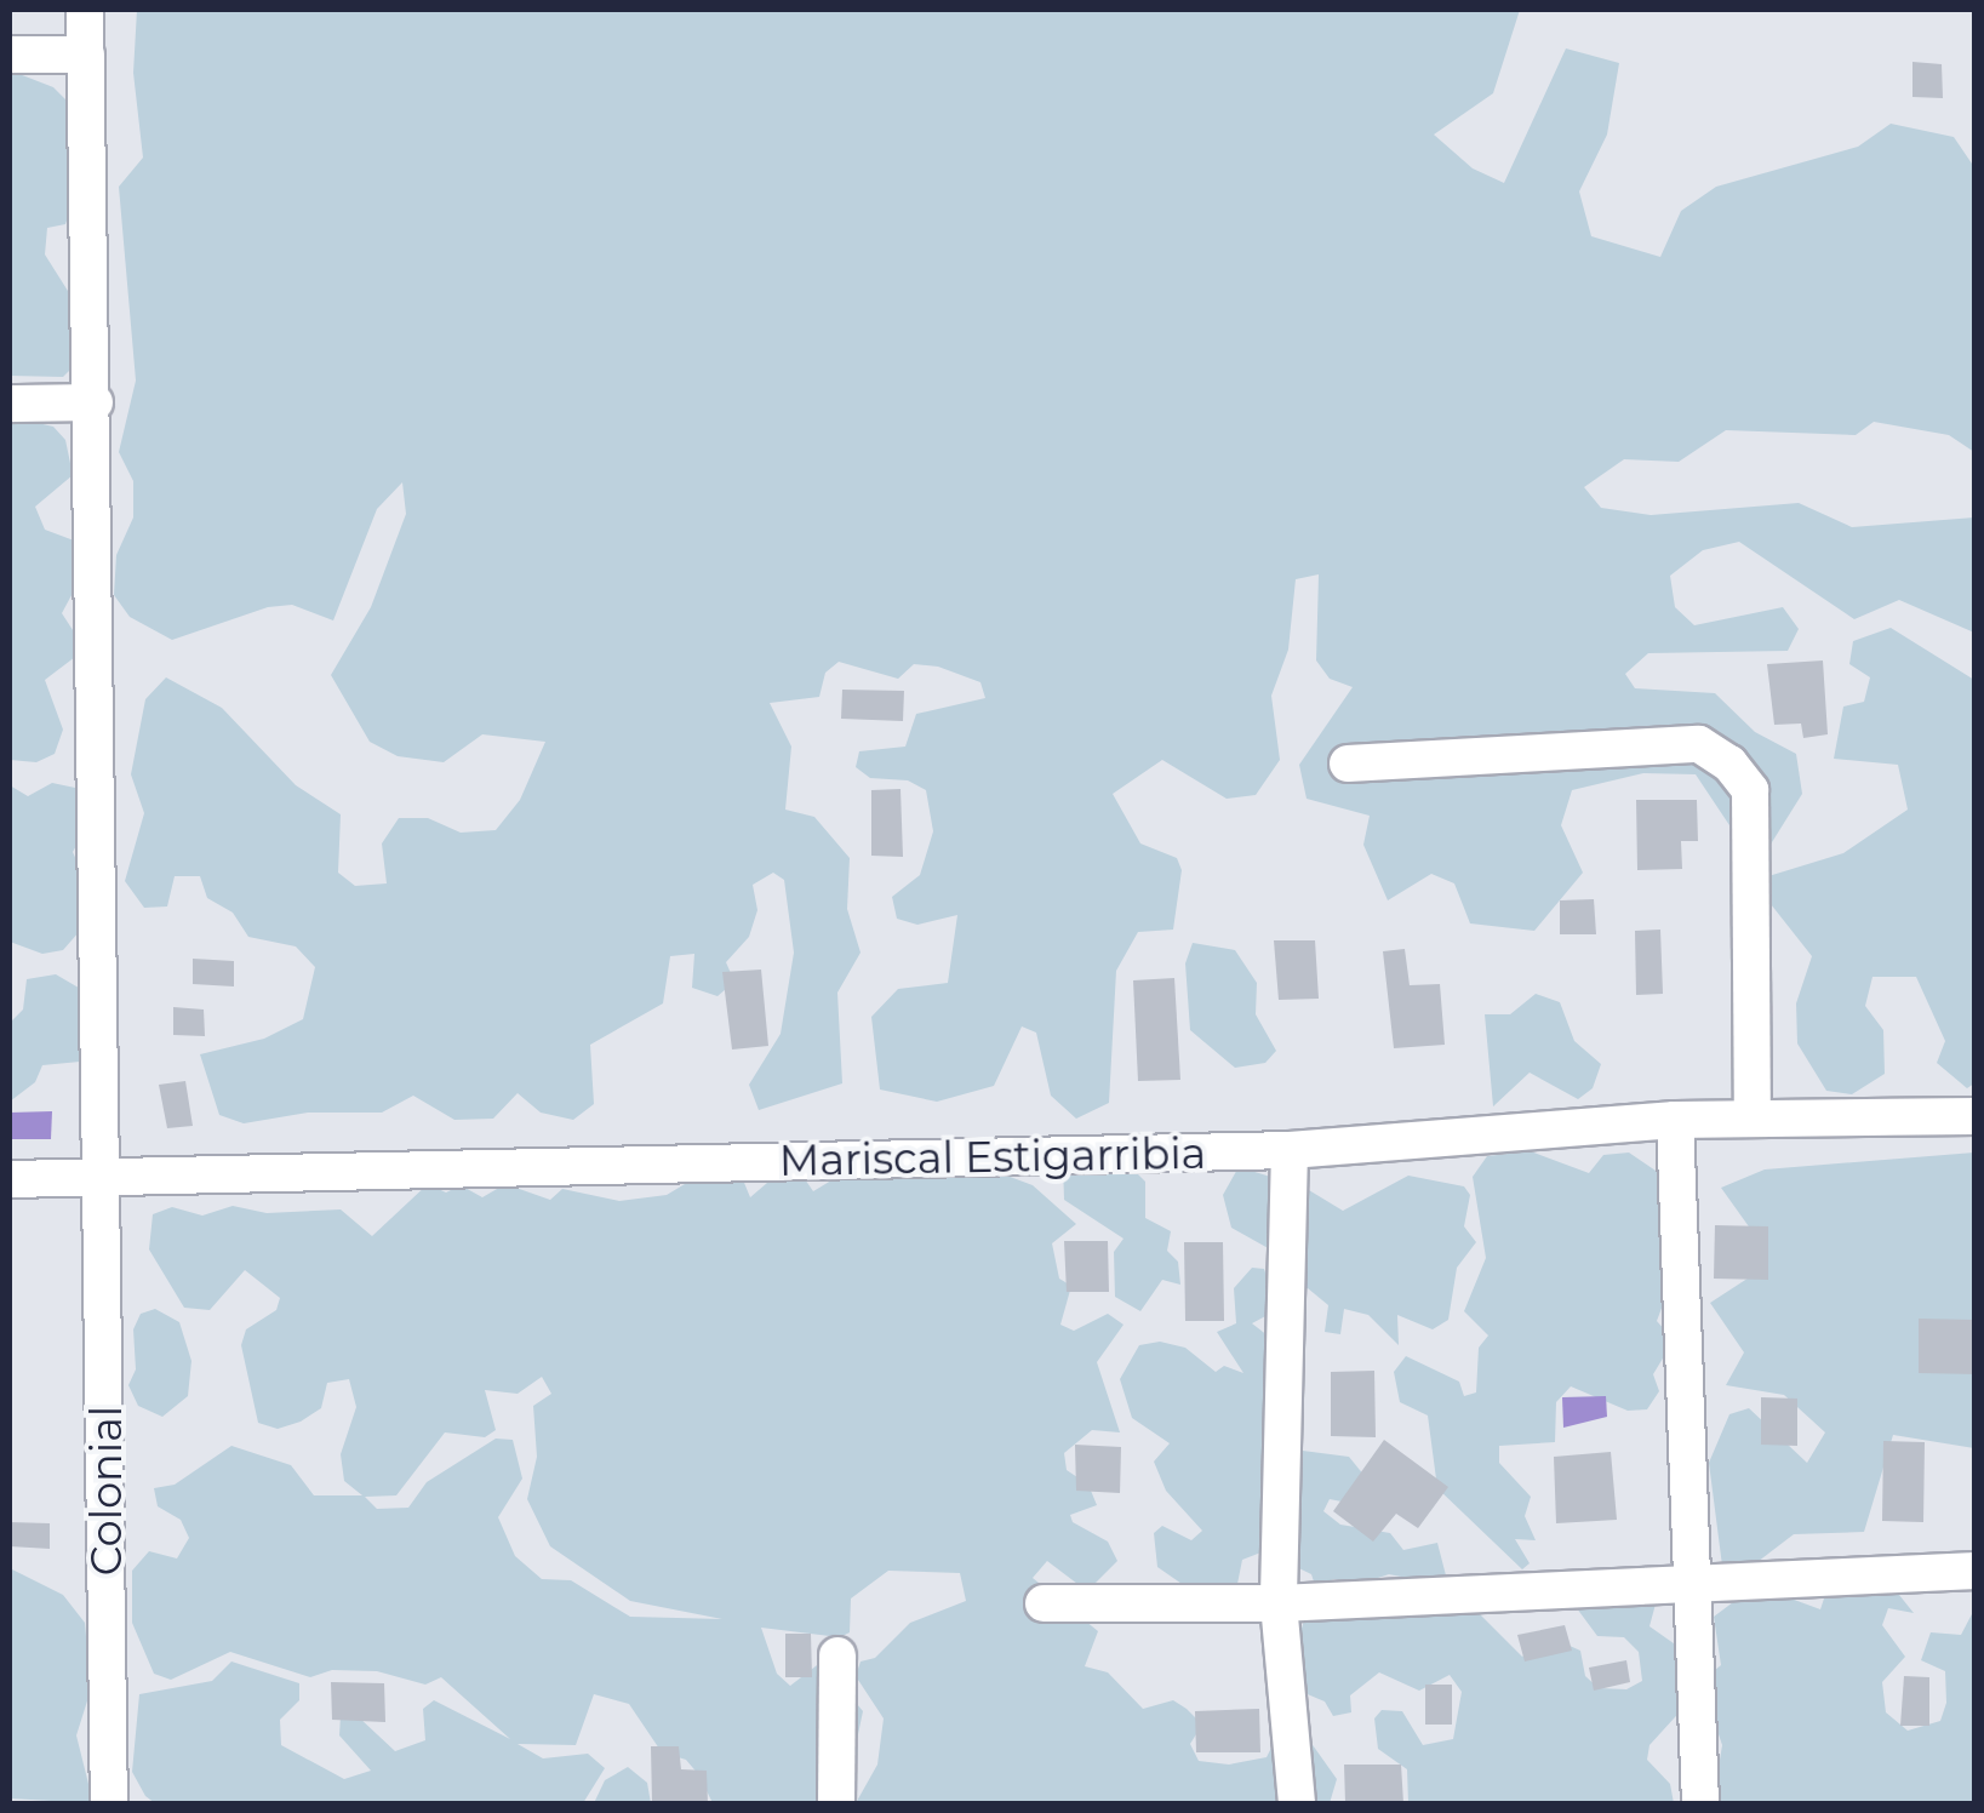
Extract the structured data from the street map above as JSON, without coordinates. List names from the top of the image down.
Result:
{
  "streets": {
    "street": ["Mariscal Estigarribia", "Colonial"]
  },
  "crossings": [
    ["Mariscal Estigarribia", "Colonial"]
  ]
}
